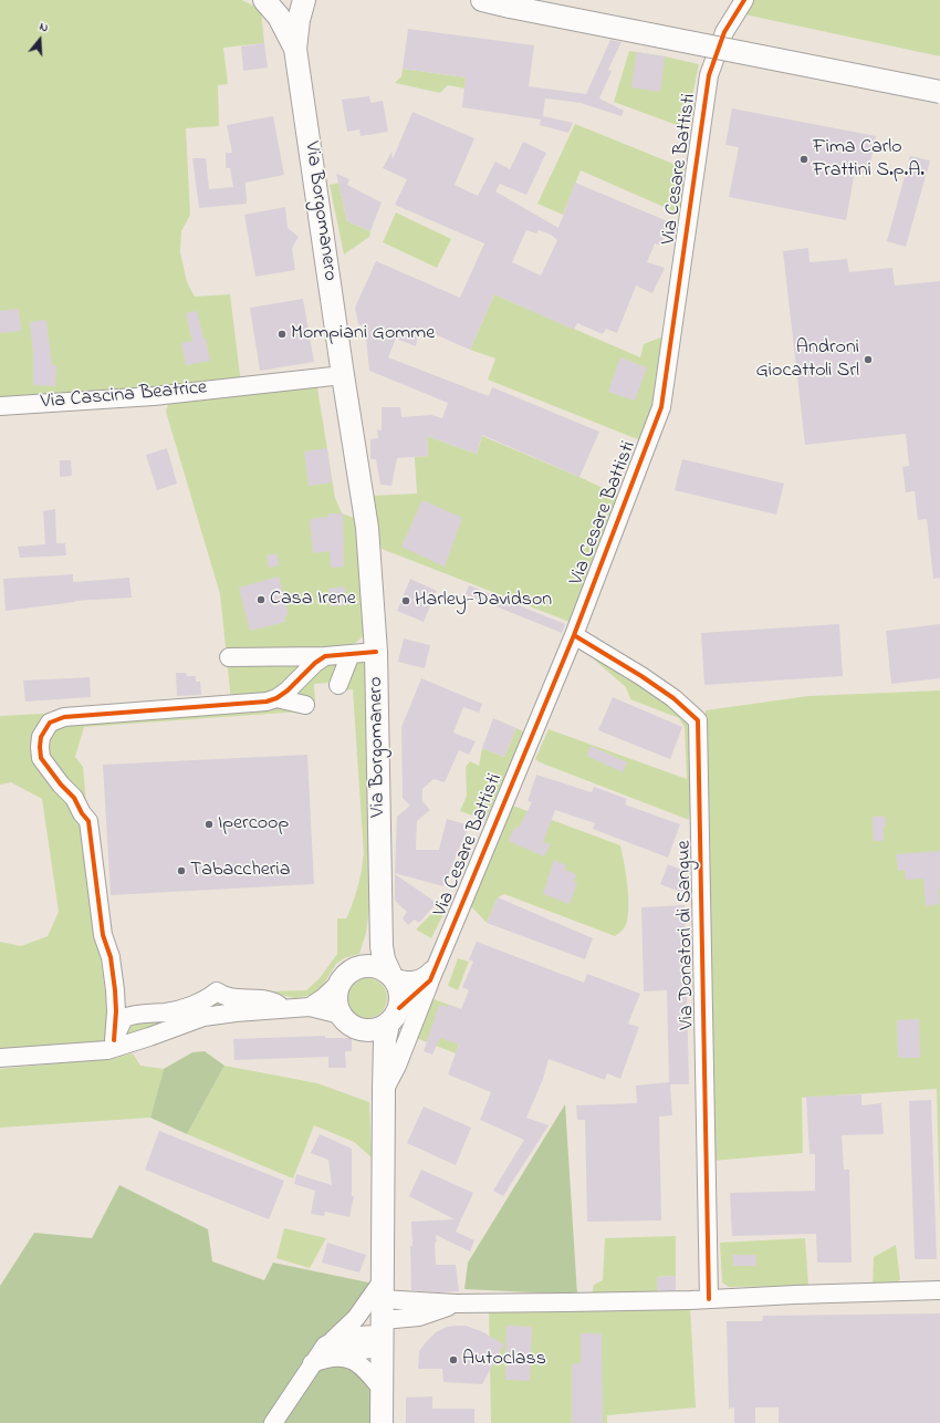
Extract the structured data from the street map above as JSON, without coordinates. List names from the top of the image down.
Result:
{
  "streets": {
    "main road": ["Via Borgomanero"],
    "street": ["Via Cesare Battisti", "Via Cascina Beatrice", "Via Donatori di Sangue"]
  },
  "crossings": [
    ["Via Cesare Battisti", "Via Borgomanero"],
    ["Via Cesare Battisti", "Via Donatori di Sangue"],
    ["Via Borgomanero", "Via Cascina Beatrice"]
  ],
  "places": [
    "Fima Carlo Frattini S.p.A.",
    "Mompiani Gomme",
    "Androni Giocattoli Srl",
    "Casa Irene",
    "Harley-Davidson",
    "Ipercoop",
    "Tabaccheria",
    "Autoclass"
  ],
  "north": "top"
}
